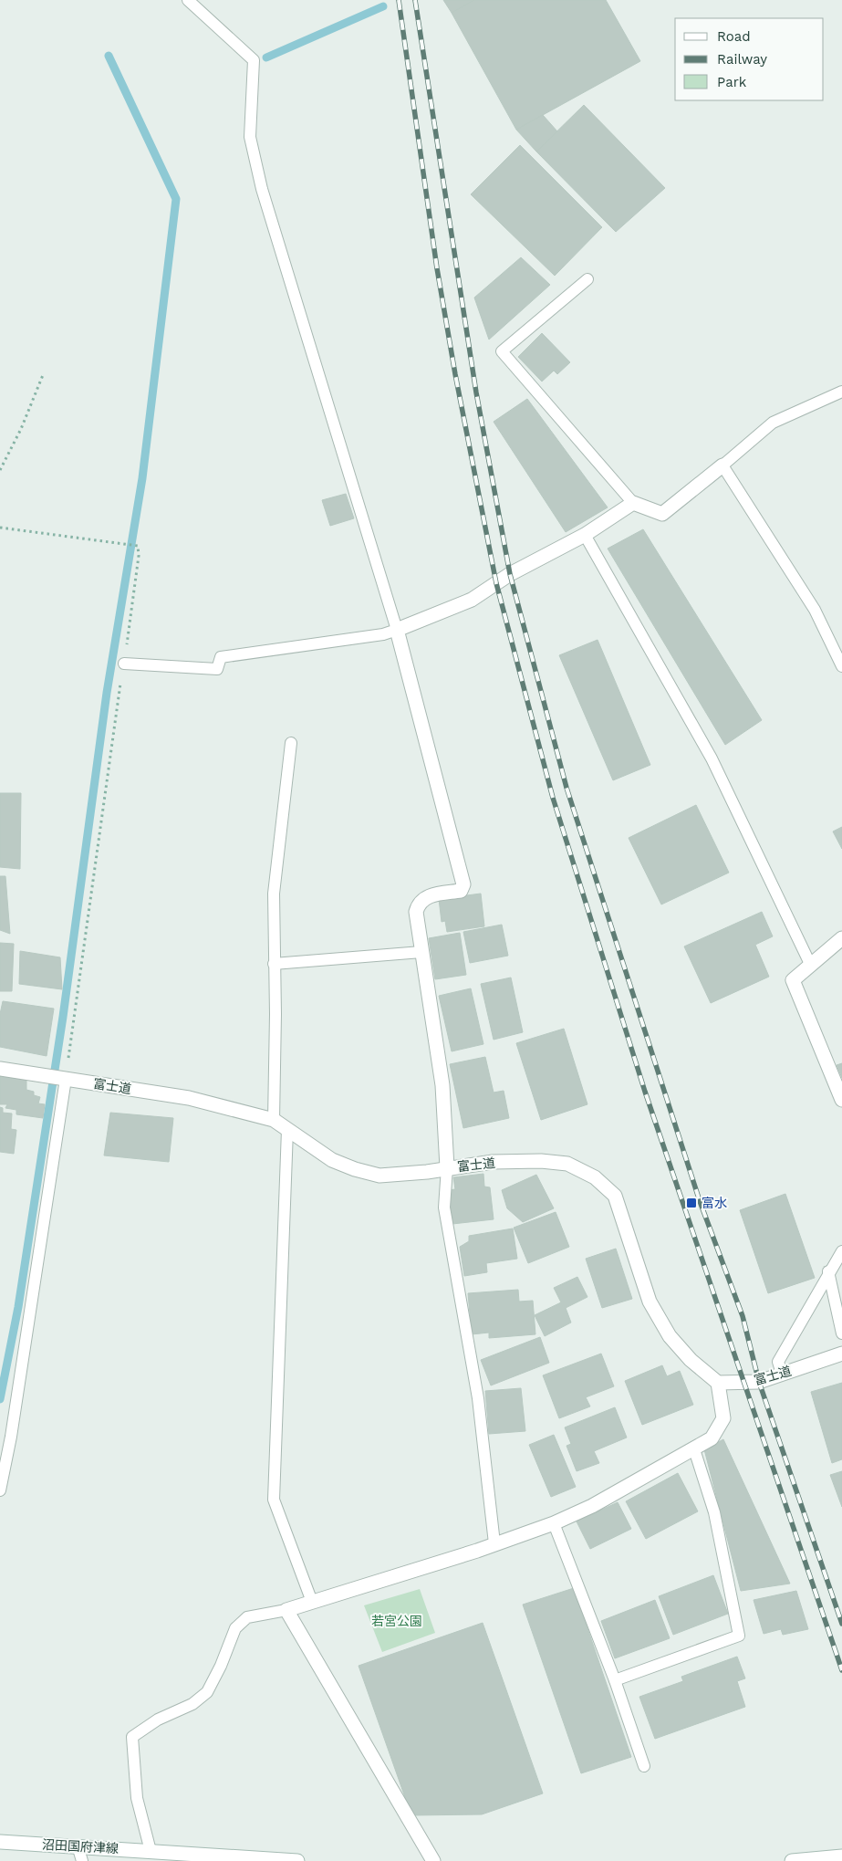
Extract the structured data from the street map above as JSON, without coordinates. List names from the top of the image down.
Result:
{
  "streets": {
    "street": ["富士道", "沼田国府津線"]
  },
  "parks": ["若宮公園"],
  "places": {
    "transit": ["富水"]
  },
  "legend": ["Road", "Railway", "Park"]
}
